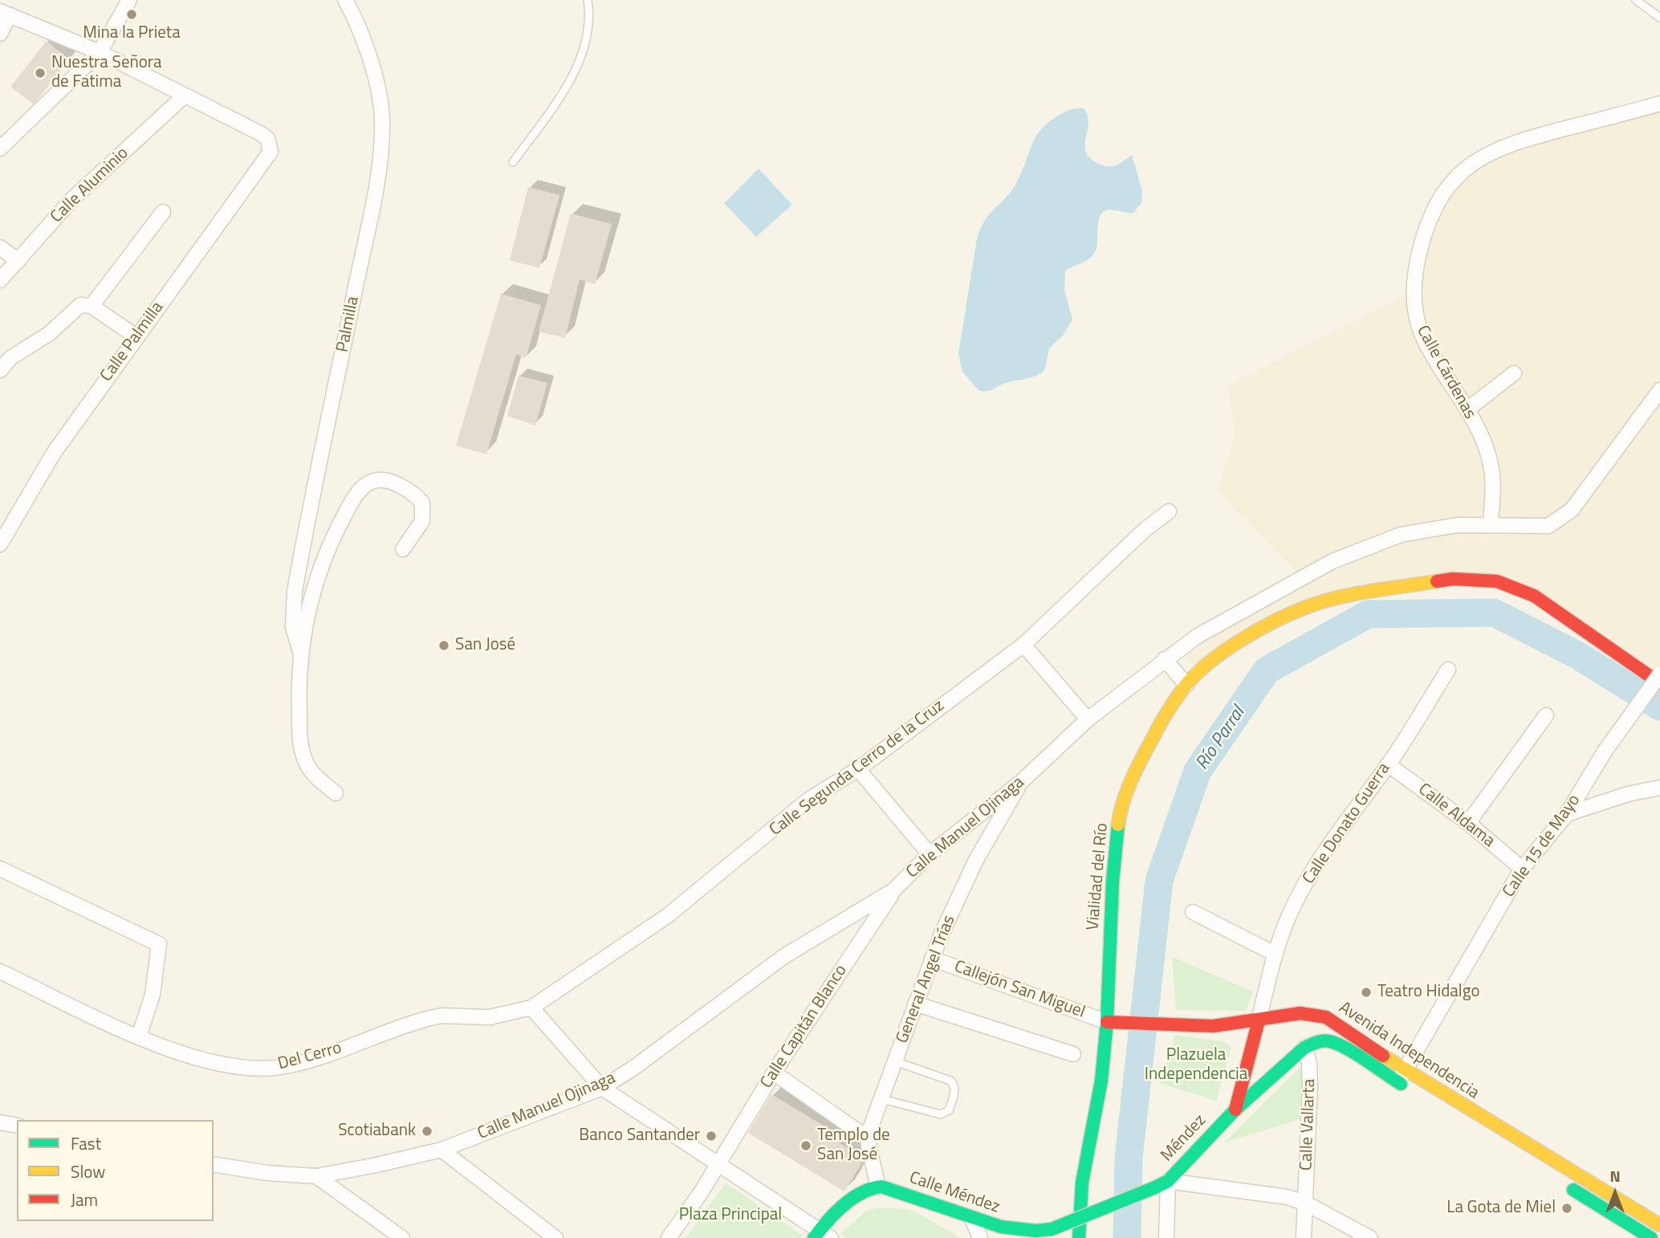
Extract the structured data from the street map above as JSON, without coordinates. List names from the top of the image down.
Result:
{
  "streets": {
    "main road": [
      "Vialidad del Río",
      "Avenida Independencia",
      "Méndez",
      "Calle Méndez"
    ],
    "street": [
      "Calle Aluminio",
      "Palmilla",
      "Calle Palmilla",
      "Calle Cárdenas",
      "Calle Segunda Cerro de la Cruz",
      "Calle Aldama",
      "Calle Donato Guerra",
      "Calle Manuel Ojinaga",
      "Calle 15 de Mayo",
      "General Angel Trías",
      "Callejón San Miguel",
      "Calle Capitán Blanco",
      "Del Cerro",
      "Calle Vallarta"
    ]
  },
  "crossings": [
    ["Calle Aluminio", "Calle Palmilla"],
    ["Calle Cárdenas", "Calle Manuel Ojinaga"],
    ["Calle Segunda Cerro de la Cruz", "Del Cerro"],
    ["Calle Aldama", "Calle Donato Guerra"],
    ["Calle Aldama", "Calle 15 de Mayo"],
    ["Calle Donato Guerra", "Avenida Independencia"],
    ["Calle Donato Guerra", "Calle Vallarta"],
    ["Calle Manuel Ojinaga", "General Angel Trías"],
    ["Calle Manuel Ojinaga", "Calle Capitán Blanco"],
    ["Calle 15 de Mayo", "Avenida Independencia"],
    ["Vialidad del Río", "Callejón San Miguel"],
    ["Vialidad del Río", "Avenida Independencia"],
    ["General Angel Trías", "Callejón San Miguel"],
    ["Callejón San Miguel", "Avenida Independencia"],
    ["Avenida Independencia", "Calle Vallarta"],
    ["Avenida Independencia", "Méndez"]
  ],
  "water": ["Río Parral"],
  "parks": ["Plazuela Independencia", "Plaza Principal"],
  "places": [
    "Mina la Prieta",
    "Nuestra Señora de Fatima",
    "San José",
    "Teatro Hidalgo",
    "Scotiabank",
    "Banco Santander",
    "Templo de San José",
    "La Gota de Miel"
  ],
  "legend": ["Fast", "Slow", "Jam"],
  "north": "top"
}
